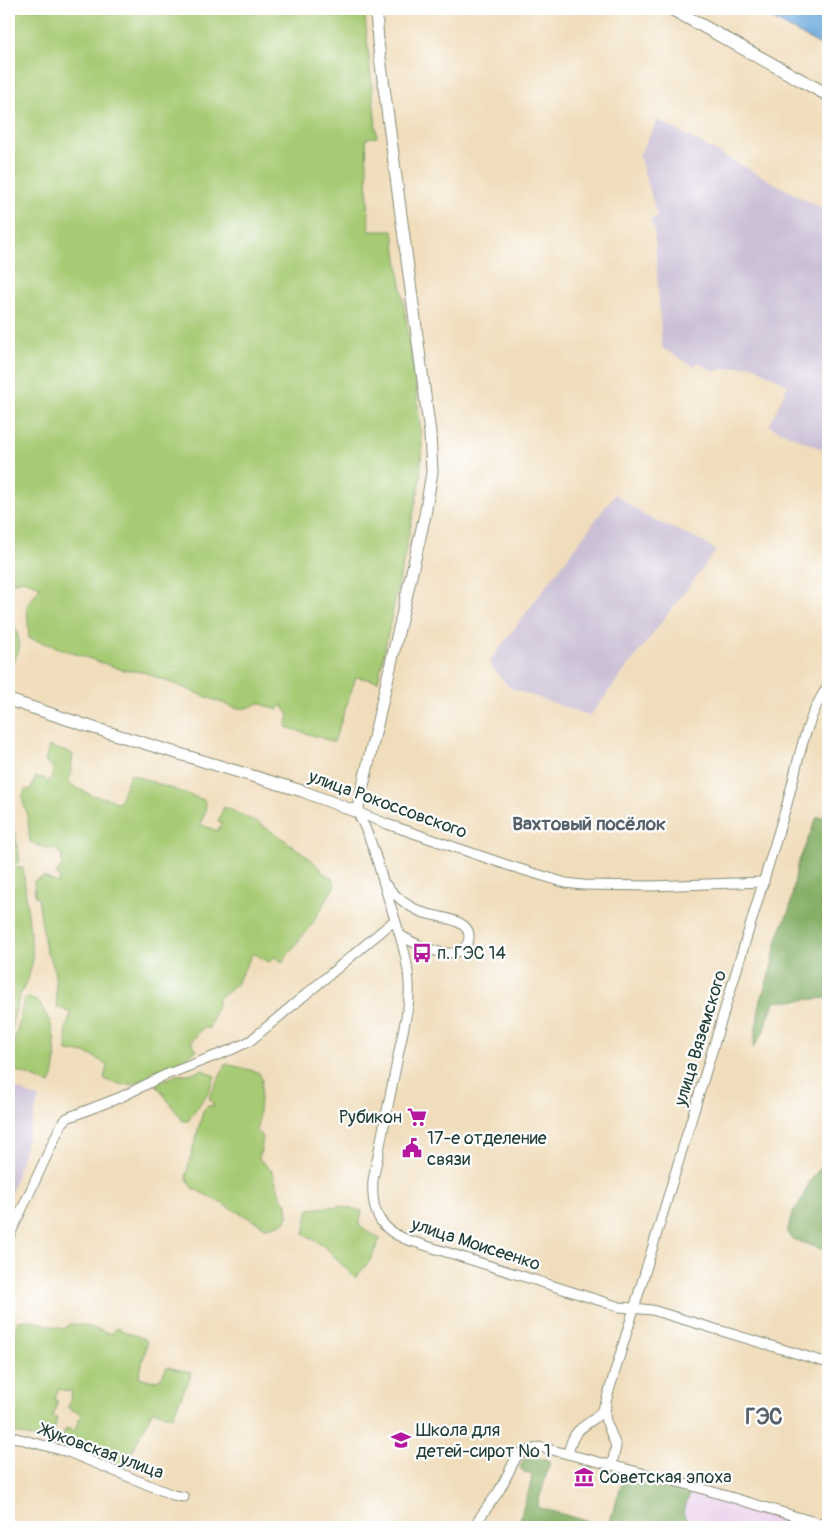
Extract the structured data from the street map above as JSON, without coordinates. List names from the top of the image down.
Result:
{
  "streets": {
    "street": [
      "улица Рокоссовского",
      "улица Вяземского",
      "улица Моисеенко",
      "Жуковская улица"
    ]
  },
  "crossings": [
    ["улица Рокоссовского", "улица Вяземского"],
    ["улица Рокоссовского", "улица Моисеенко"],
    ["улица Вяземского", "улица Моисеенко"]
  ],
  "districts": ["Вахтовый посёлок", "ГЭС"],
  "places": {
    "bus stop": ["п. ГЭС 14"],
    "supermarket": ["Рубикон"],
    "public building": ["17-е отделение связи"],
    "school or university": ["Школа для детей-сирот № 1"],
    "museum": ["Советская эпоха"]
  }
}
